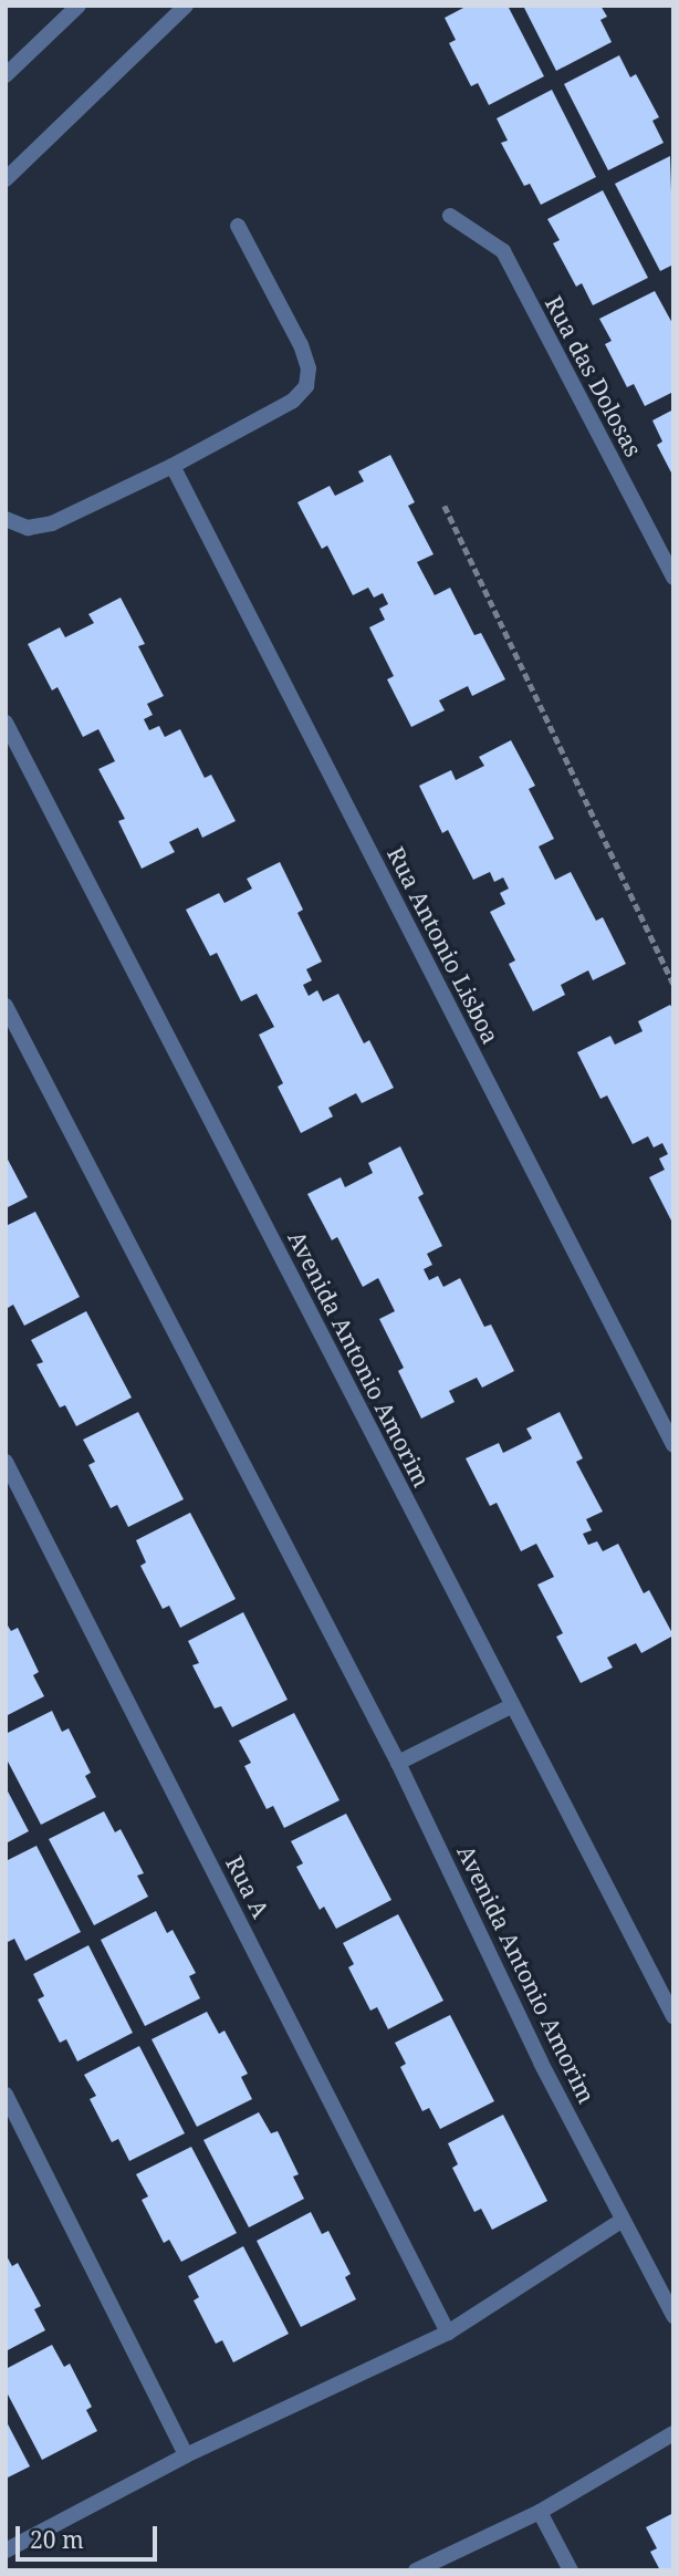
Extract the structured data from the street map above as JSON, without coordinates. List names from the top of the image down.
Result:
{
  "streets": {
    "street": [
      "Rua das Dolosas",
      "Rua Antonio Lisboa",
      "Avenida Antonio Amorim",
      "Rua A"
    ]
  },
  "scale_bar": "20 m"
}
